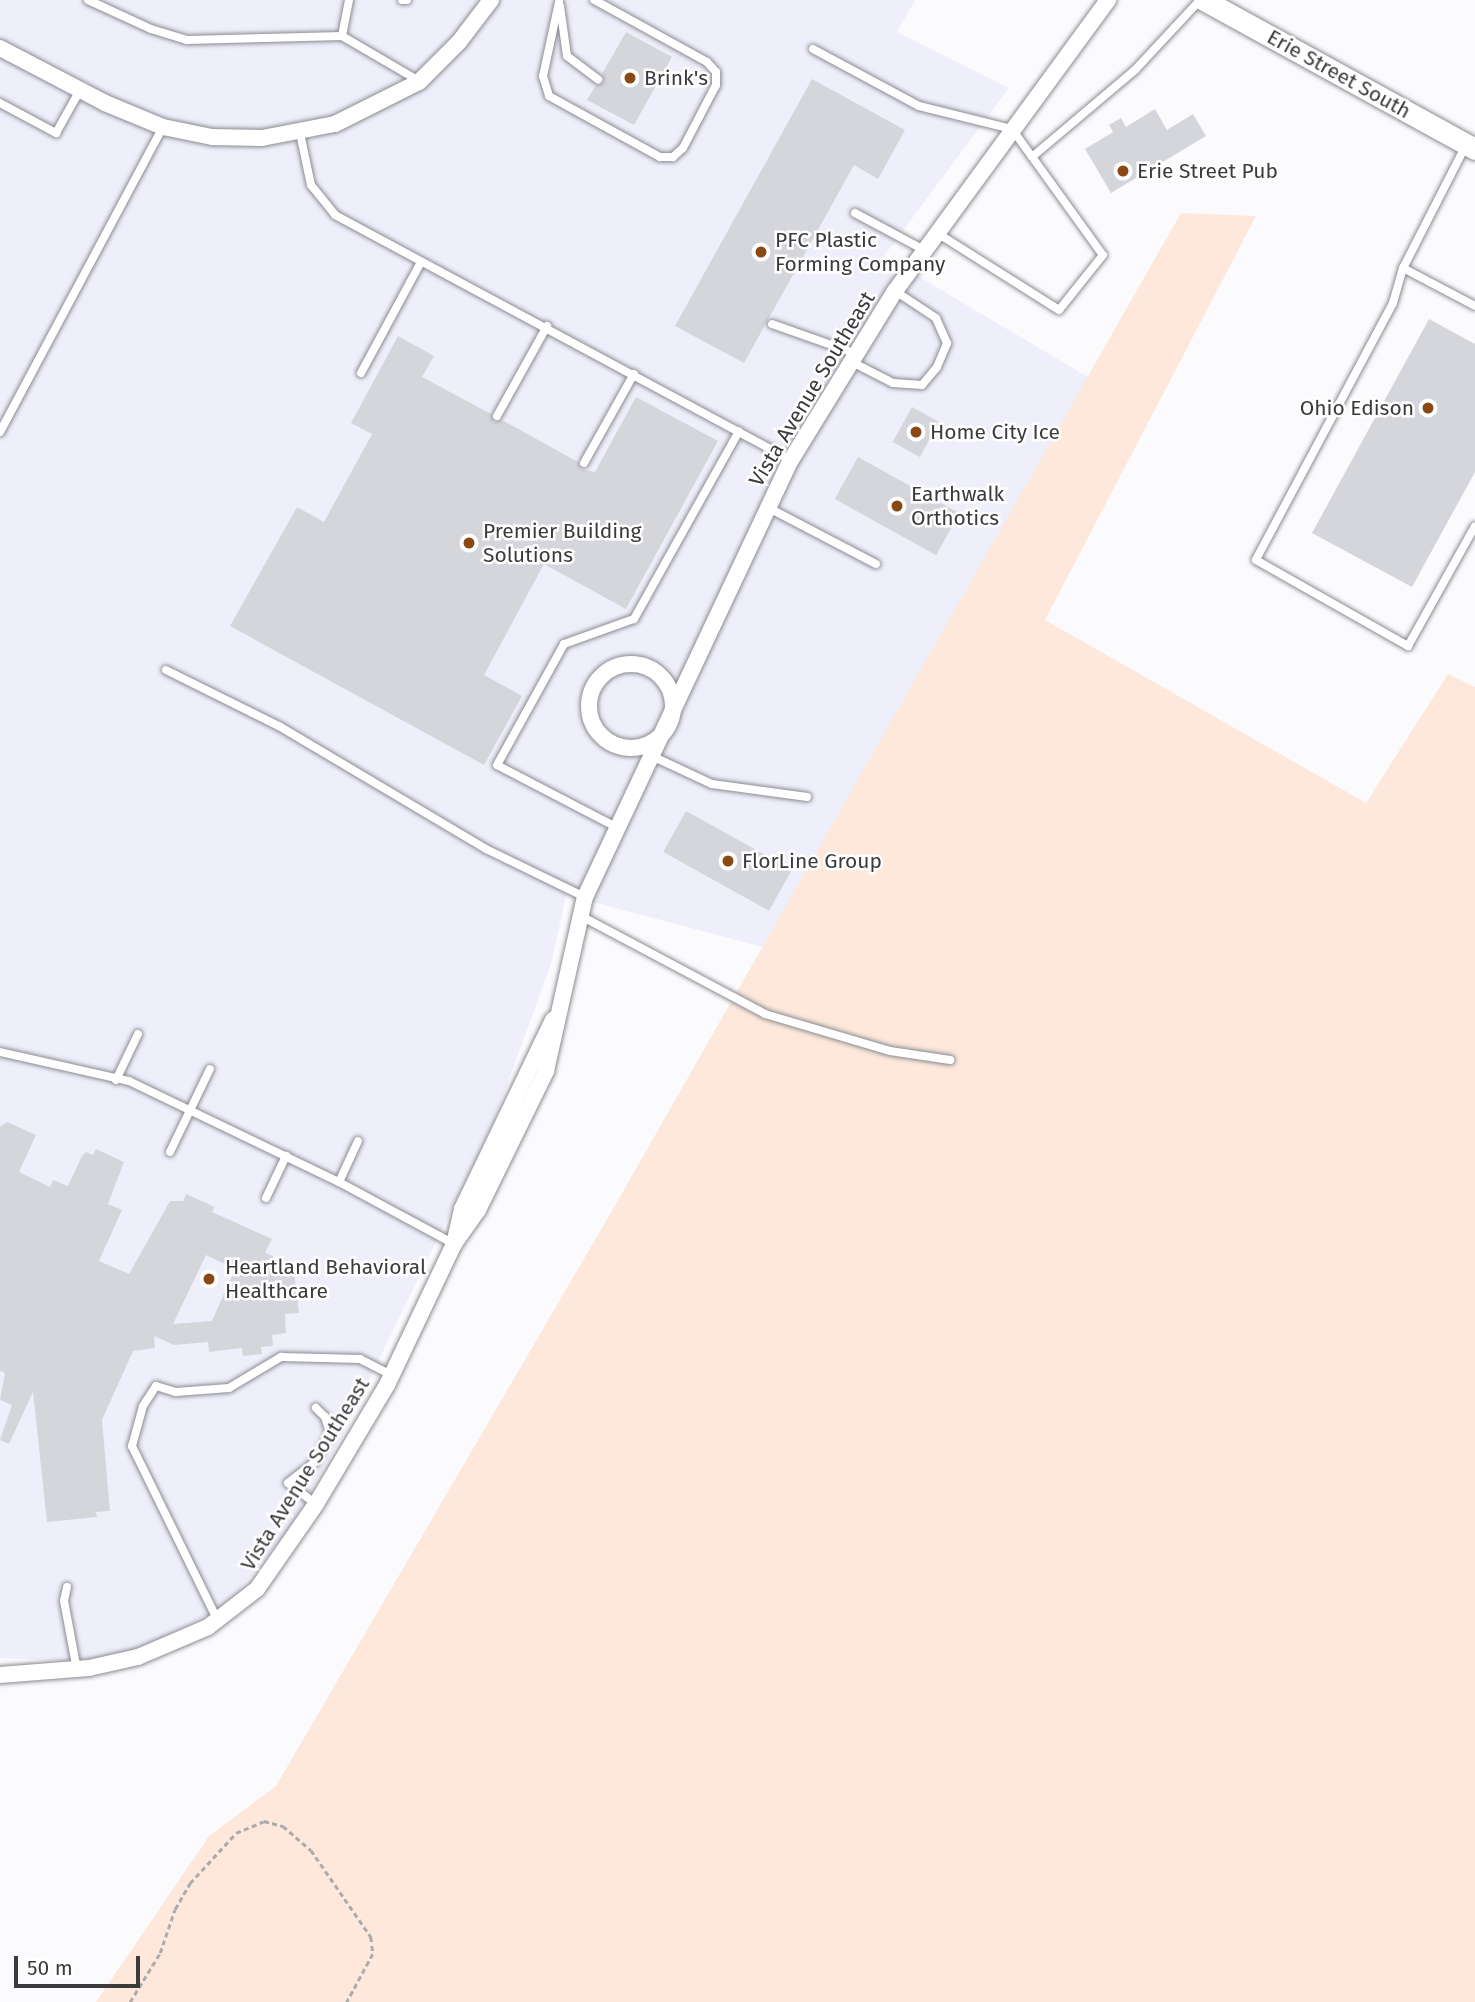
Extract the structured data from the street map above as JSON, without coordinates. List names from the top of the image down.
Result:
{
  "streets": {
    "main road": ["Erie Street South"],
    "street": ["Vista Avenue Southeast"]
  },
  "places": [
    "Brink's",
    "Erie Street Pub",
    "PFC Plastic Forming Company",
    "Ohio Edison",
    "Home City Ice",
    "Earthwalk Orthotics",
    "Premier Building Solutions",
    "FlorLine Group",
    "Heartland Behavioral Healthcare"
  ],
  "scale_bar": "50 m"
}
